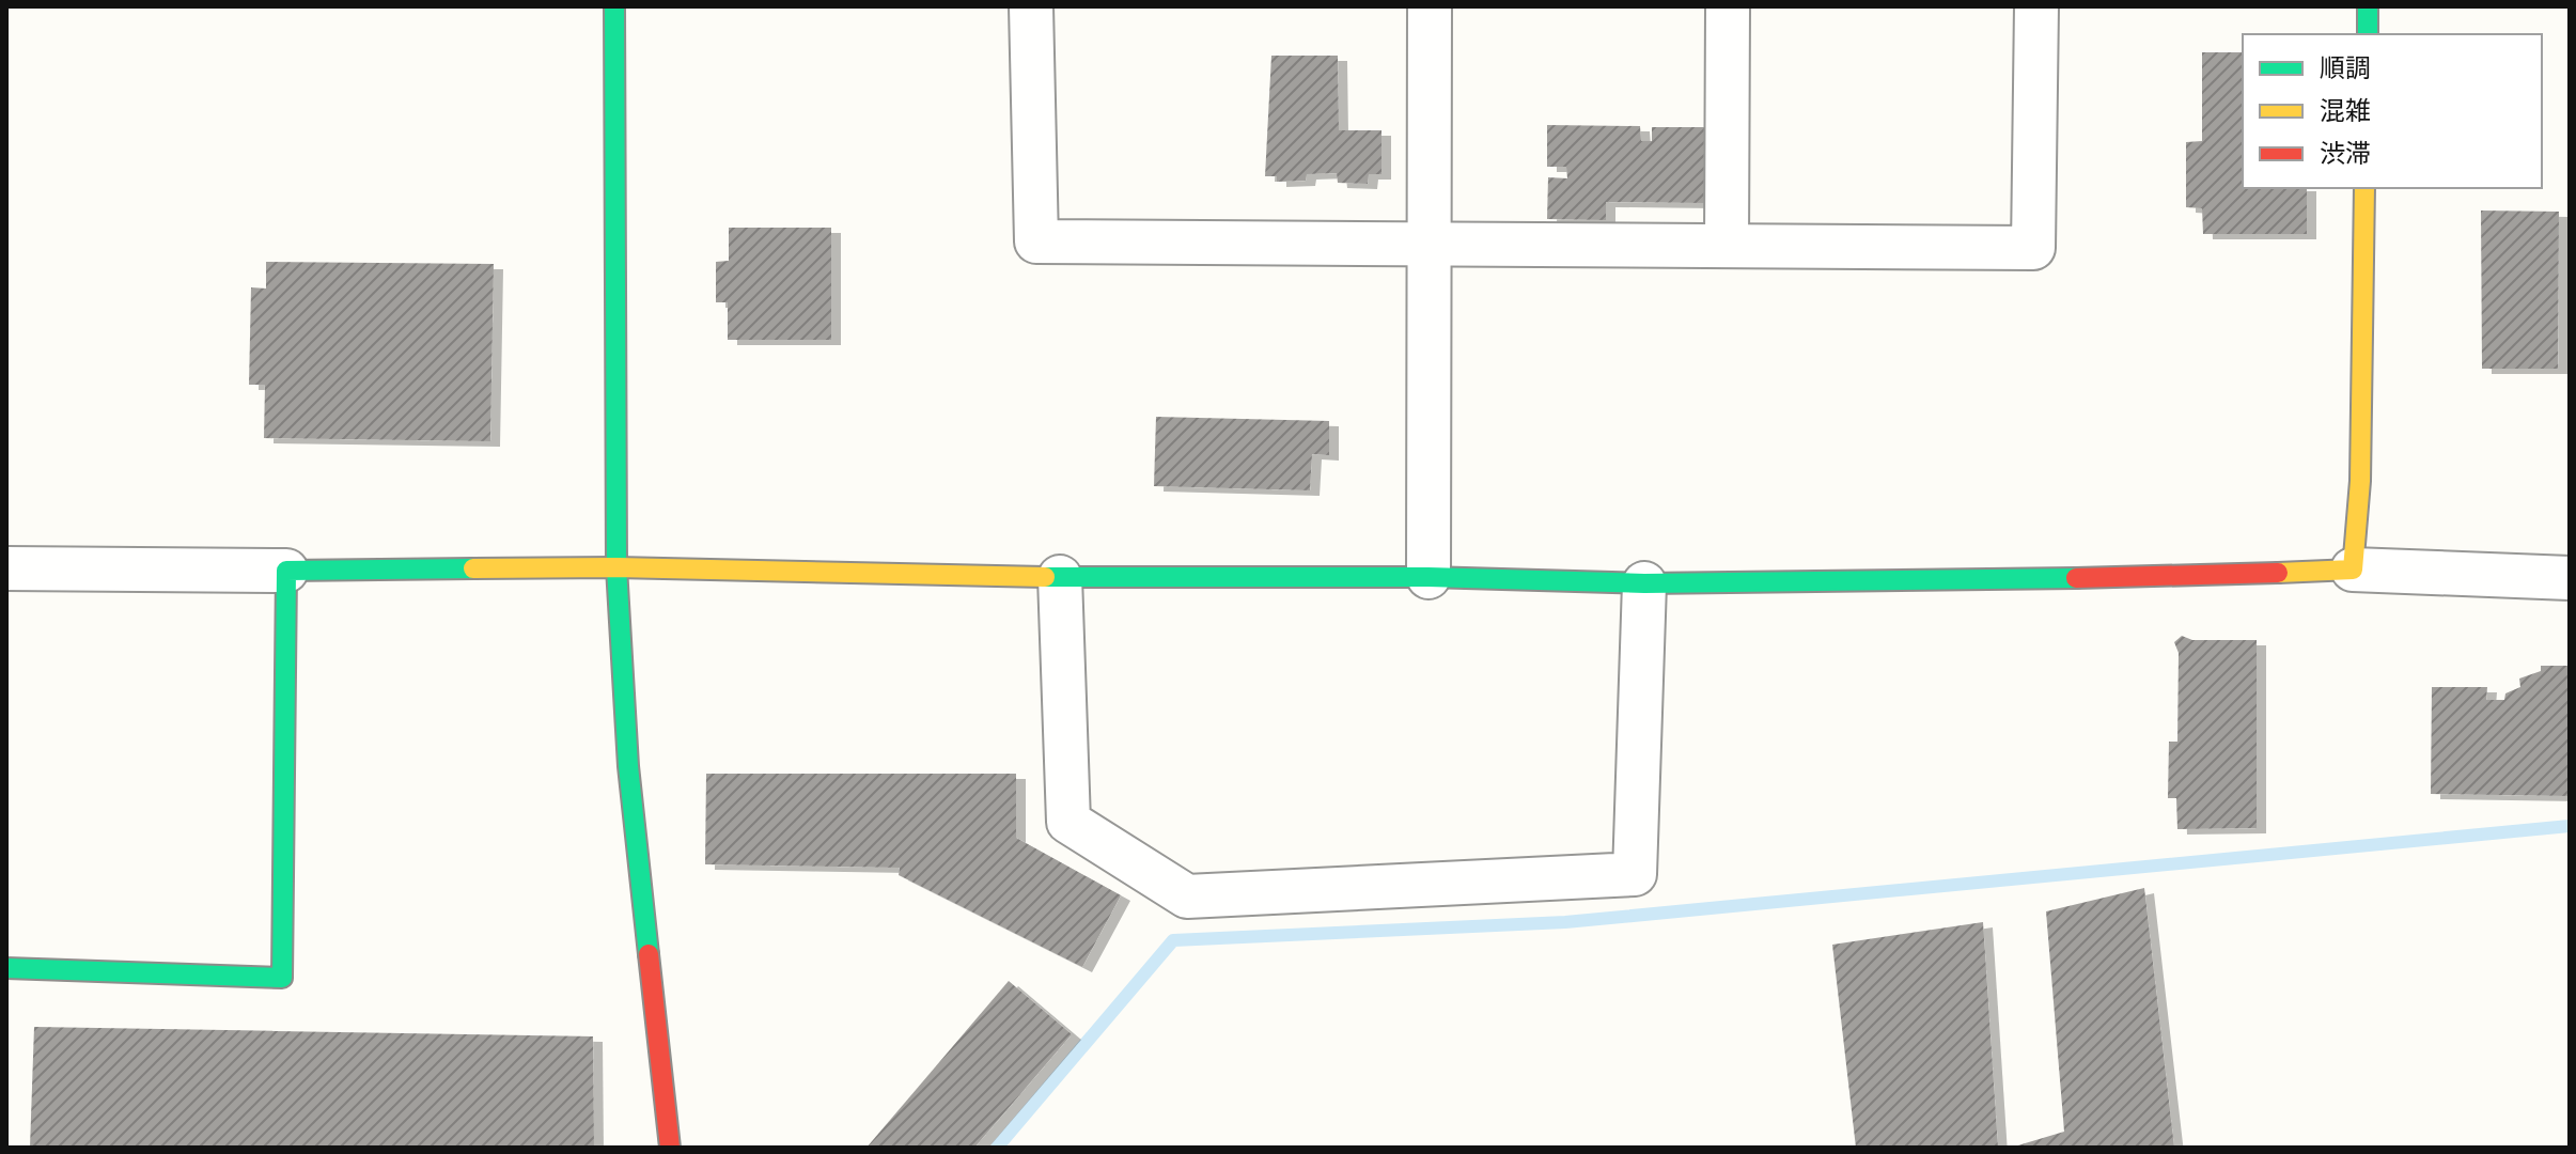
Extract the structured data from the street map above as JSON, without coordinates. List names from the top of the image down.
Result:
{
  "legend": ["順調", "混雑", "渋滞"]
}
